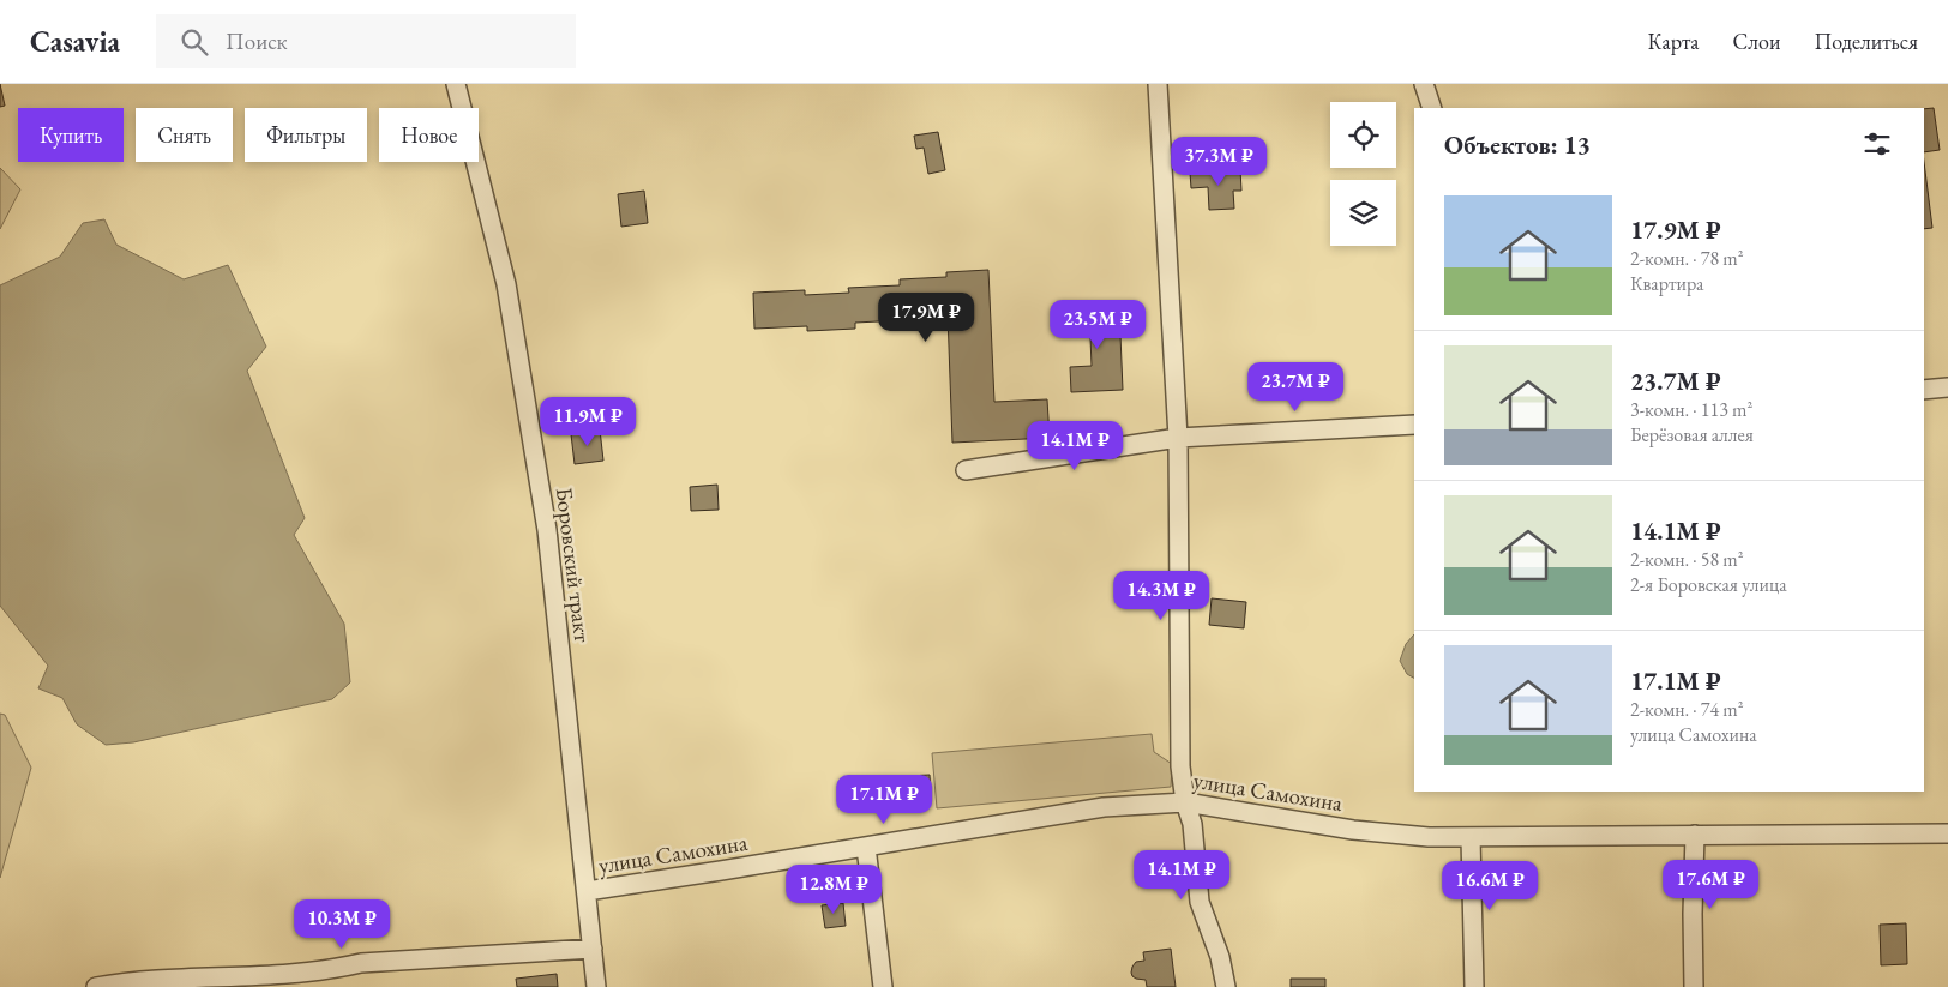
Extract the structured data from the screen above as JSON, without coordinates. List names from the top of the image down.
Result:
{
  "streets": {
    "street": ["Боровский тракт", "улица Самохина"]
  },
  "crossings": [
    ["Боровский тракт", "улица Самохина"]
  ],
  "page": {
    "header": "Casavia",
    "search": "Поиск",
    "nav": ["Карта", "Слои", "Поделиться"],
    "chip": [
      "Купить",
      "Снять",
      "Фильтры",
      "Новое"
    ],
    "heading": "Объектов: 13",
    "price": [
      "37.3M ₽",
      "17.9M ₽",
      "23.5M ₽",
      "23.7M ₽",
      "11.9M ₽",
      "14.1M ₽",
      "14.3M ₽",
      "17.1M ₽",
      "14.1M ₽",
      "17.6M ₽",
      "16.6M ₽",
      "12.8M ₽",
      "10.3M ₽"
    ],
    "list": [
      {
        "name": "17.9M ₽",
        "note": "2-комн. · 78 m² · Квартира"
      },
      {
        "name": "23.7M ₽",
        "note": "3-комн. · 113 m² · Берёзовая аллея"
      },
      {
        "name": "14.1M ₽",
        "note": "2-комн. · 58 m² · 2-я Боровская улица"
      },
      {
        "name": "17.1M ₽",
        "note": "2-комн. · 74 m² · улица Самохина"
      }
    ]
  }
}
